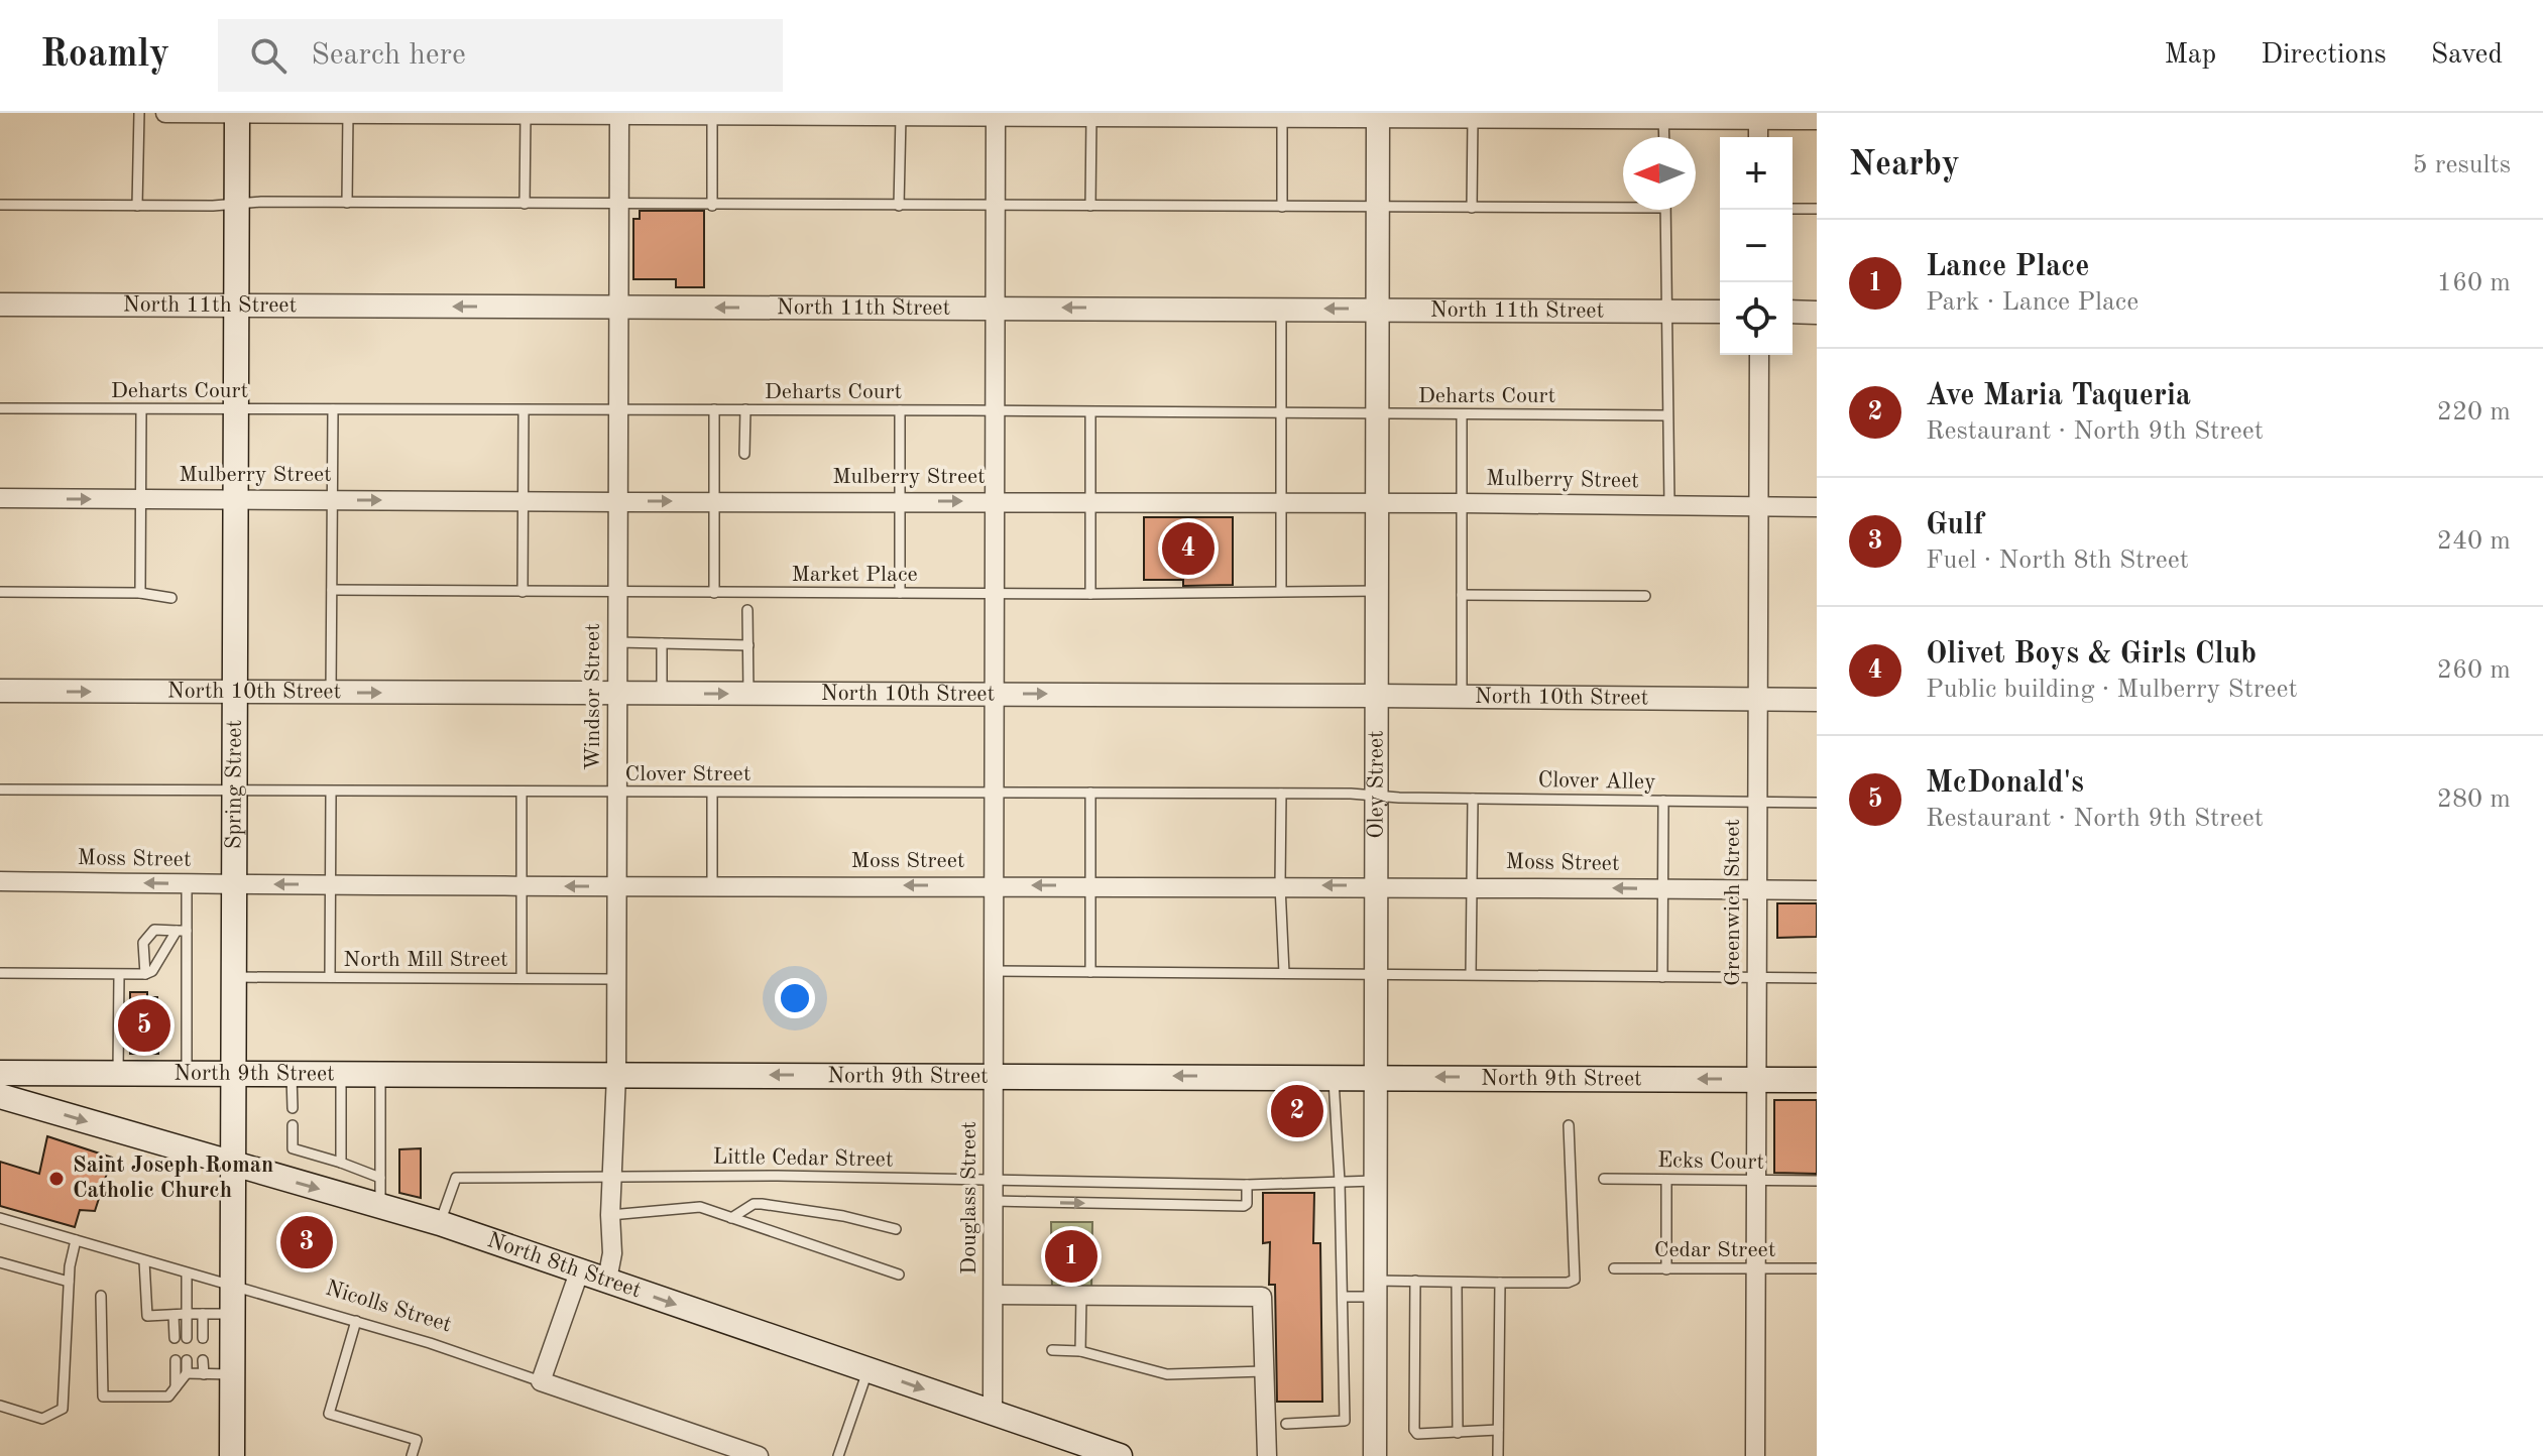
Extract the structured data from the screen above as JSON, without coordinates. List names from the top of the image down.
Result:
{
  "streets": {
    "main road": ["Spring Street", "North 9th Street", "North 8th Street"],
    "street": [
      "North 11th Street",
      "Mulberry Street",
      "North 10th Street",
      "Windsor Street",
      "Oley Street",
      "Moss Street",
      "Greenwich Street",
      "Douglass Street",
      "Nicolls Street"
    ],
    "lane": [
      "Deharts Court",
      "Market Place",
      "Clover Street",
      "Clover Alley",
      "North Mill Street",
      "Little Cedar Street",
      "Ecks Court",
      "Cedar Street"
    ]
  },
  "crossings": [
    ["North 11th Street", "Windsor Street"],
    ["North 11th Street", "Spring Street"],
    ["North 11th Street", "Oley Street"],
    ["North 11th Street", "Douglass Street"],
    ["Deharts Court", "Windsor Street"],
    ["Deharts Court", "Spring Street"],
    ["Deharts Court", "Oley Street"],
    ["Deharts Court", "Douglass Street"],
    ["Mulberry Street", "Windsor Street"],
    ["Mulberry Street", "Spring Street"],
    ["Mulberry Street", "Oley Street"],
    ["Mulberry Street", "Greenwich Street"],
    ["Mulberry Street", "Douglass Street"],
    ["Market Place", "Windsor Street"],
    ["Market Place", "Oley Street"],
    ["Market Place", "Douglass Street"],
    ["North 10th Street", "Windsor Street"],
    ["North 10th Street", "Spring Street"],
    ["North 10th Street", "Oley Street"],
    ["North 10th Street", "Greenwich Street"],
    ["North 10th Street", "Douglass Street"],
    ["Windsor Street", "Clover Street"],
    ["Windsor Street", "Moss Street"],
    ["Windsor Street", "North Mill Street"],
    ["Windsor Street", "North 9th Street"],
    ["Windsor Street", "Little Cedar Street"],
    ["Windsor Street", "North 8th Street"],
    ["Clover Street", "Clover Alley"],
    ["Clover Street", "Spring Street"],
    ["Clover Street", "Oley Street"],
    ["Clover Street", "Douglass Street"],
    ["Clover Alley", "Oley Street"],
    ["Clover Alley", "Greenwich Street"],
    ["Spring Street", "Moss Street"],
    ["Spring Street", "North Mill Street"],
    ["Spring Street", "North 9th Street"],
    ["Spring Street", "North 8th Street"],
    ["Spring Street", "Nicolls Street"],
    ["Oley Street", "Moss Street"],
    ["Oley Street", "North 9th Street"],
    ["Oley Street", "Little Cedar Street"],
    ["Moss Street", "Greenwich Street"],
    ["Moss Street", "Douglass Street"],
    ["Greenwich Street", "North 9th Street"],
    ["Greenwich Street", "Ecks Court"],
    ["Greenwich Street", "Cedar Street"],
    ["North 9th Street", "Douglass Street"],
    ["Little Cedar Street", "Douglass Street"],
    ["Little Cedar Street", "North 8th Street"],
    ["Douglass Street", "North 8th Street"]
  ],
  "one_way": [
    "North 10th Street",
    "Moss Street",
    "North 9th Street",
    "North 8th Street"
  ],
  "places": ["Saint Joseph Roman Catholic Church"],
  "north": "left",
  "page": {
    "header": "Roamly",
    "search": "Search here",
    "nav": ["Map", "Directions", "Saved"],
    "heading": ["Nearby", "5 results"],
    "map_buttons": ["+", "−"],
    "list": [
      {
        "mark": "1",
        "name": "Lance Place",
        "note": "Park · Lance Place",
        "value": "160 m"
      },
      {
        "mark": "2",
        "name": "Ave Maria Taqueria",
        "note": "Restaurant · North 9th Street",
        "value": "220 m"
      },
      {
        "mark": "3",
        "name": "Gulf",
        "note": "Fuel · North 8th Street",
        "value": "240 m"
      },
      {
        "mark": "4",
        "name": "Olivet Boys & Girls Club",
        "note": "Public building · Mulberry Street",
        "value": "260 m"
      },
      {
        "mark": "5",
        "name": "McDonald's",
        "note": "Restaurant · North 9th Street",
        "value": "280 m"
      }
    ],
    "pins": [
      "4",
      "5",
      "2",
      "3",
      "1"
    ]
  }
}
